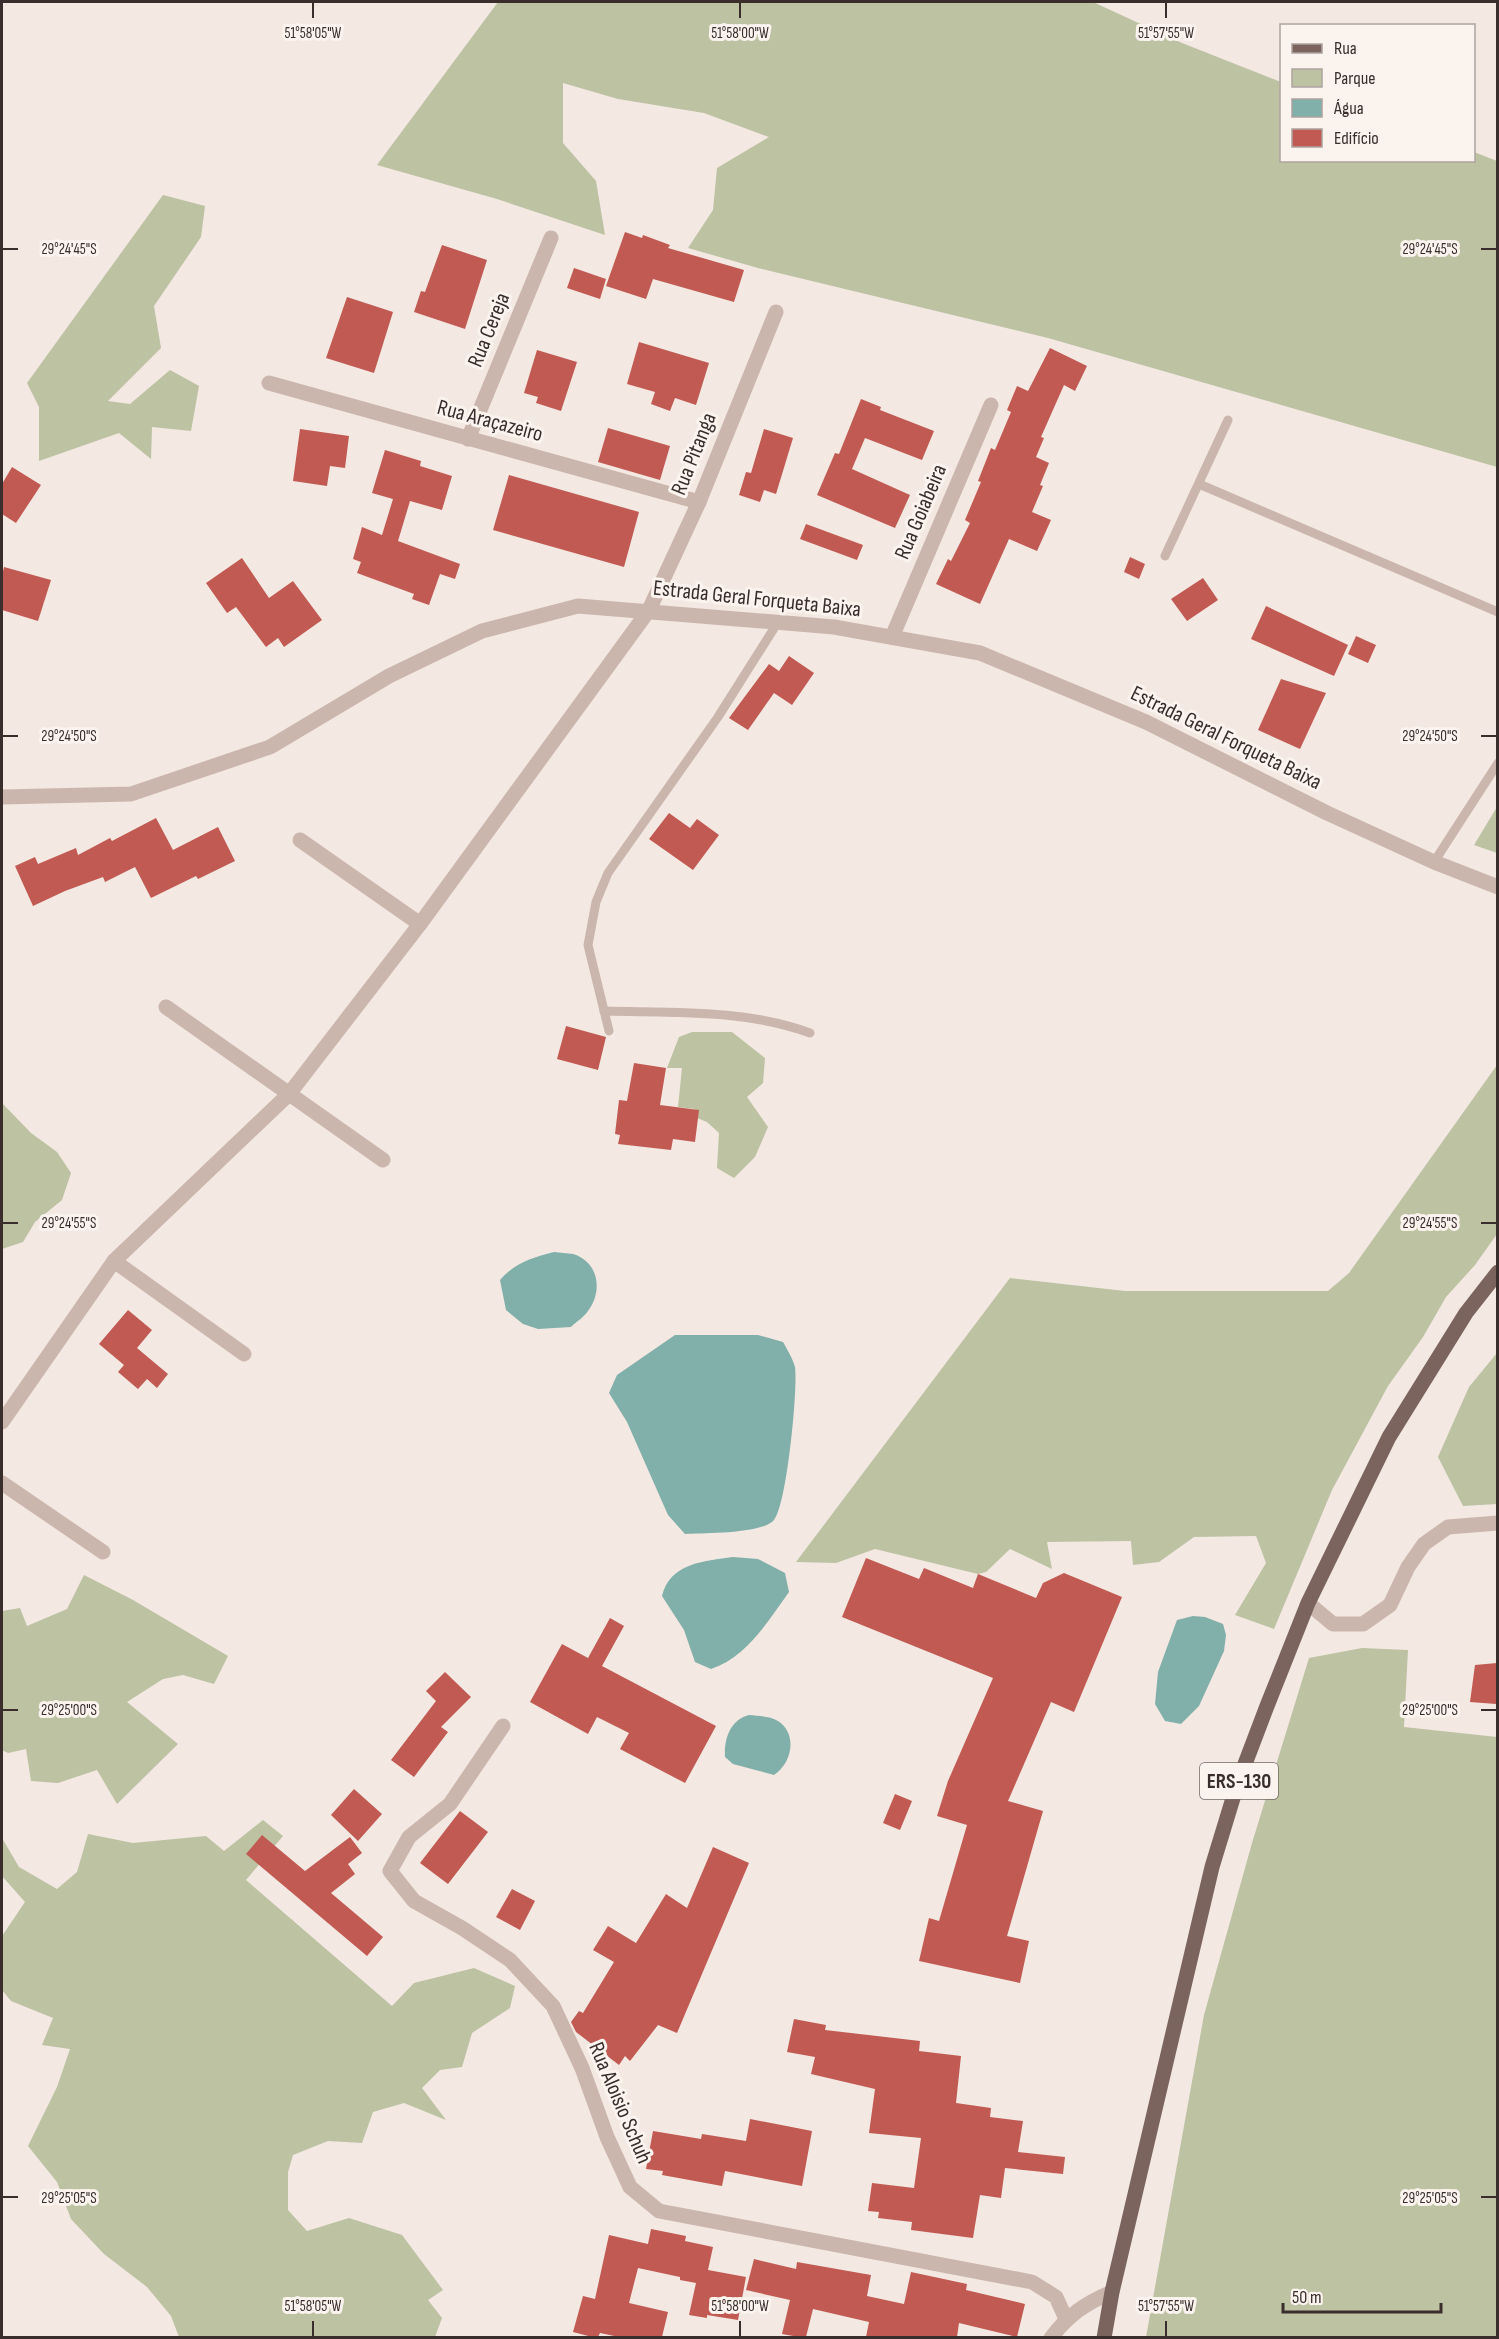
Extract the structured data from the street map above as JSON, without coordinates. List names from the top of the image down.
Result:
{
  "streets": {
    "main road": ["ERS-130"],
    "street": [
      "Rua Cereja",
      "Rua Araçazeiro",
      "Rua Pitanga",
      "Rua Goiabeira",
      "Estrada Geral Forqueta Baixa",
      "Rua Aloisio Schuh"
    ]
  },
  "crossings": [
    ["Rua Cereja", "Rua Araçazeiro"],
    ["Rua Araçazeiro", "Rua Pitanga"],
    ["Rua Pitanga", "Estrada Geral Forqueta Baixa"],
    ["Rua Goiabeira", "Estrada Geral Forqueta Baixa"]
  ],
  "legend": [
    "Rua",
    "Parque",
    "Água",
    "Edifício"
  ],
  "scale_bar": "50 m",
  "coordinates": [
    "51°58'05\"W",
    "51°58'00\"W",
    "51°57'55\"W",
    "29°24'45\"S",
    "29°24'50\"S",
    "29°24'55\"S",
    "29°25'00\"S",
    "29°25'05\"S"
  ]
}
